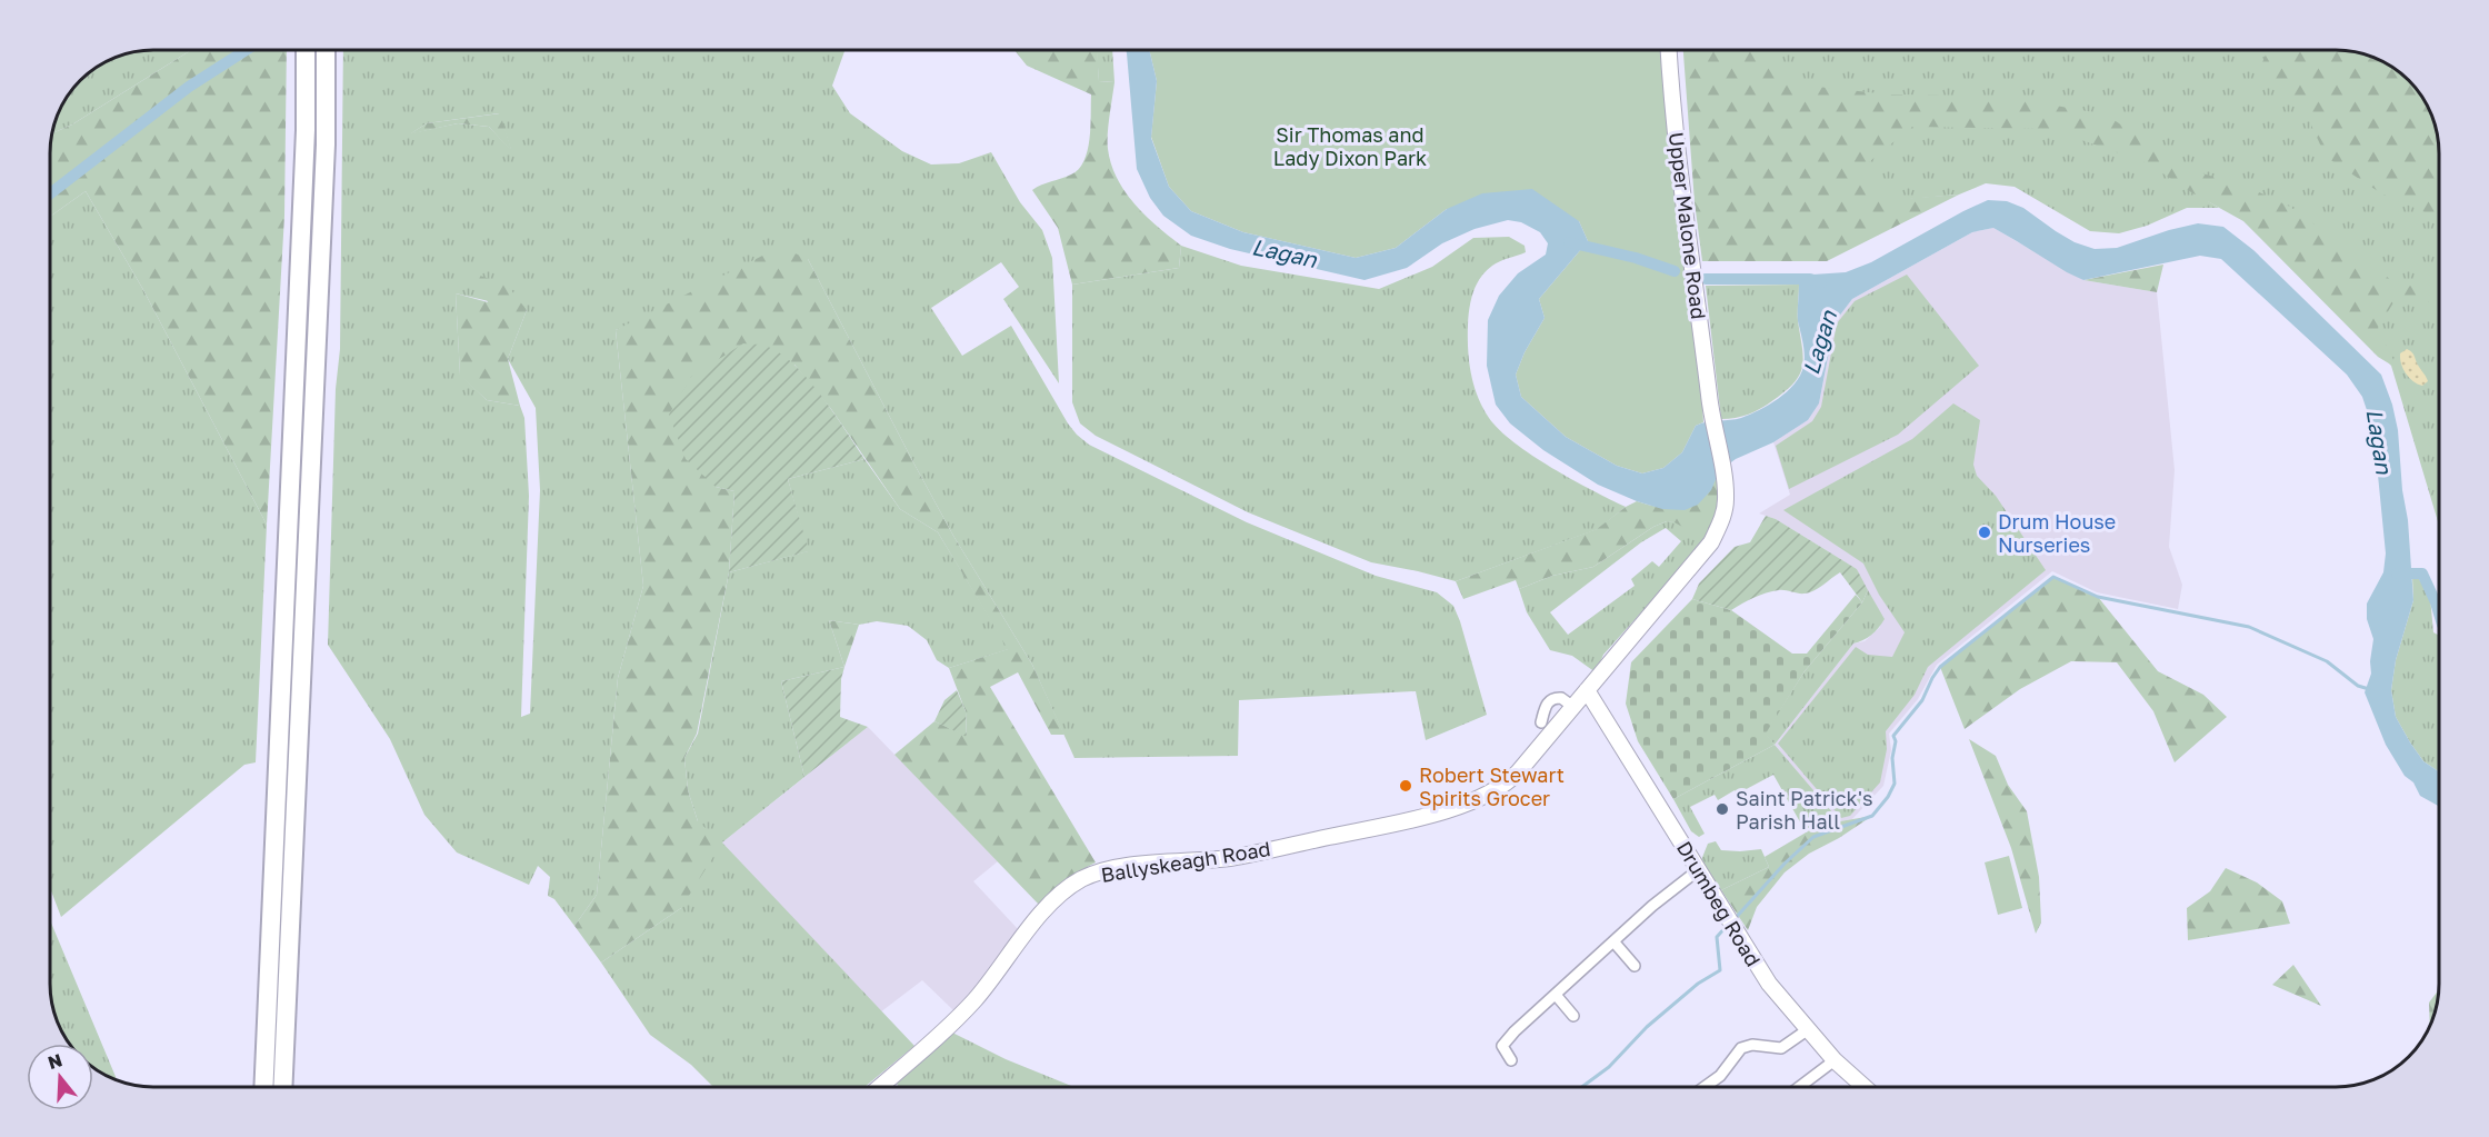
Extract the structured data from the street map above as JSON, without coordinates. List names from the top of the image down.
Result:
{
  "streets": {
    "main road": ["Upper Malone Road", "Ballyskeagh Road", "Drumbeg Road"]
  },
  "crossings": [
    ["Upper Malone Road", "Ballyskeagh Road"],
    ["Upper Malone Road", "Drumbeg Road"],
    ["Ballyskeagh Road", "Drumbeg Road"]
  ],
  "water": ["Lagan"],
  "parks": ["Sir Thomas and Lady Dixon Park"],
  "places": ["Drum House Nurseries", "Robert Stewart Spirits Grocer", "Saint Patrick's Parish Hall"],
  "north": "top"
}
